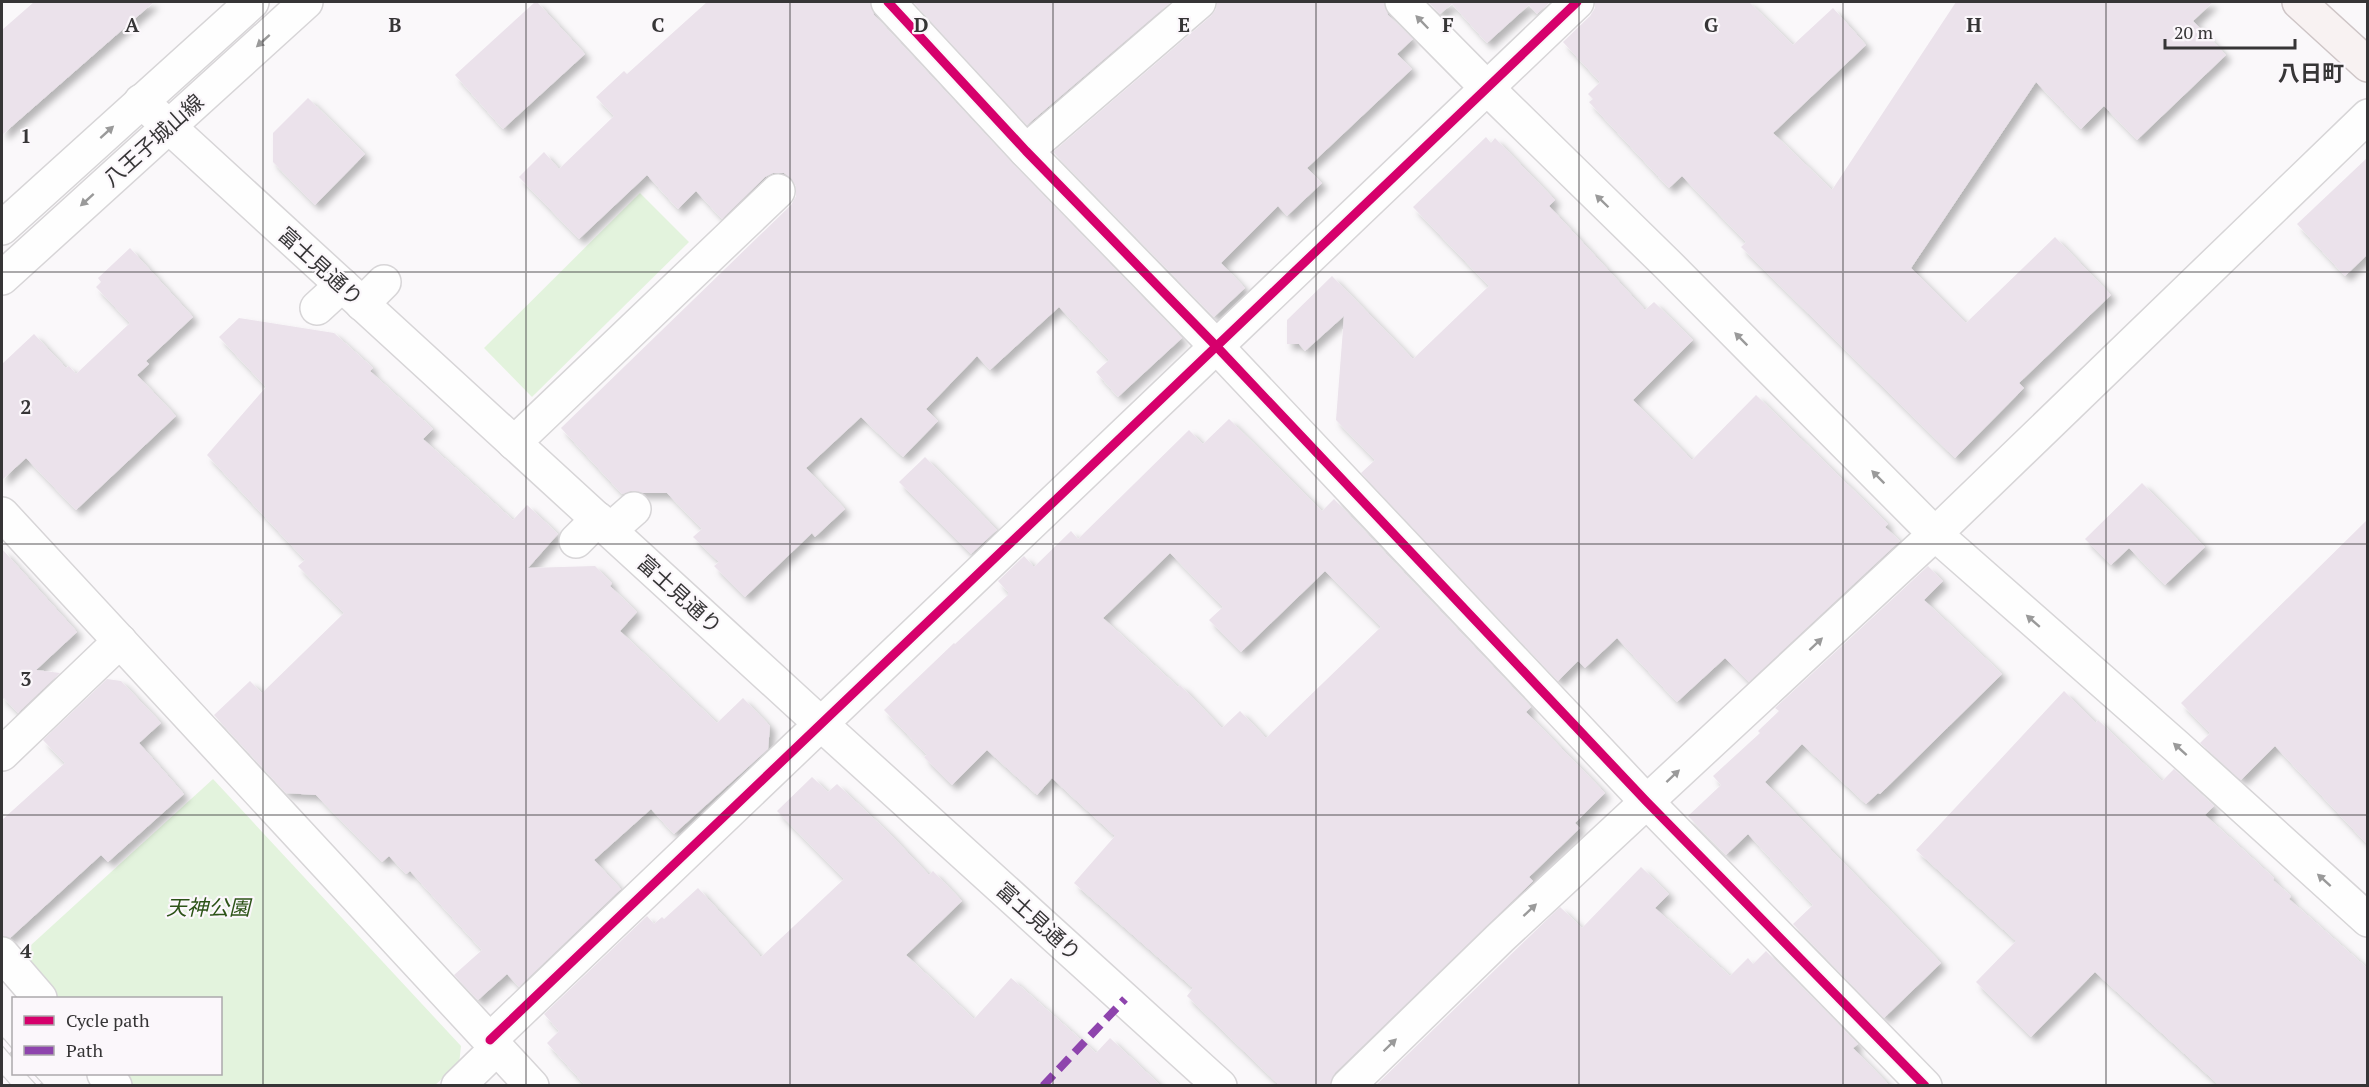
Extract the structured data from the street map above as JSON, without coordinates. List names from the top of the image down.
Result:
{
  "streets": {
    "street": ["八王子城山線", "富士見通り"]
  },
  "crossings": [
    ["八王子城山線", "富士見通り"]
  ],
  "districts": ["八日町"],
  "parks": ["天神公園"],
  "legend": ["Cycle path", "Path"],
  "scale_bar": "20 m",
  "grid": {
    "columns": [
      "A",
      "B",
      "C",
      "D",
      "E",
      "F",
      "G",
      "H"
    ],
    "rows": [
      "1",
      "2",
      "3",
      "4"
    ]
  }
}
